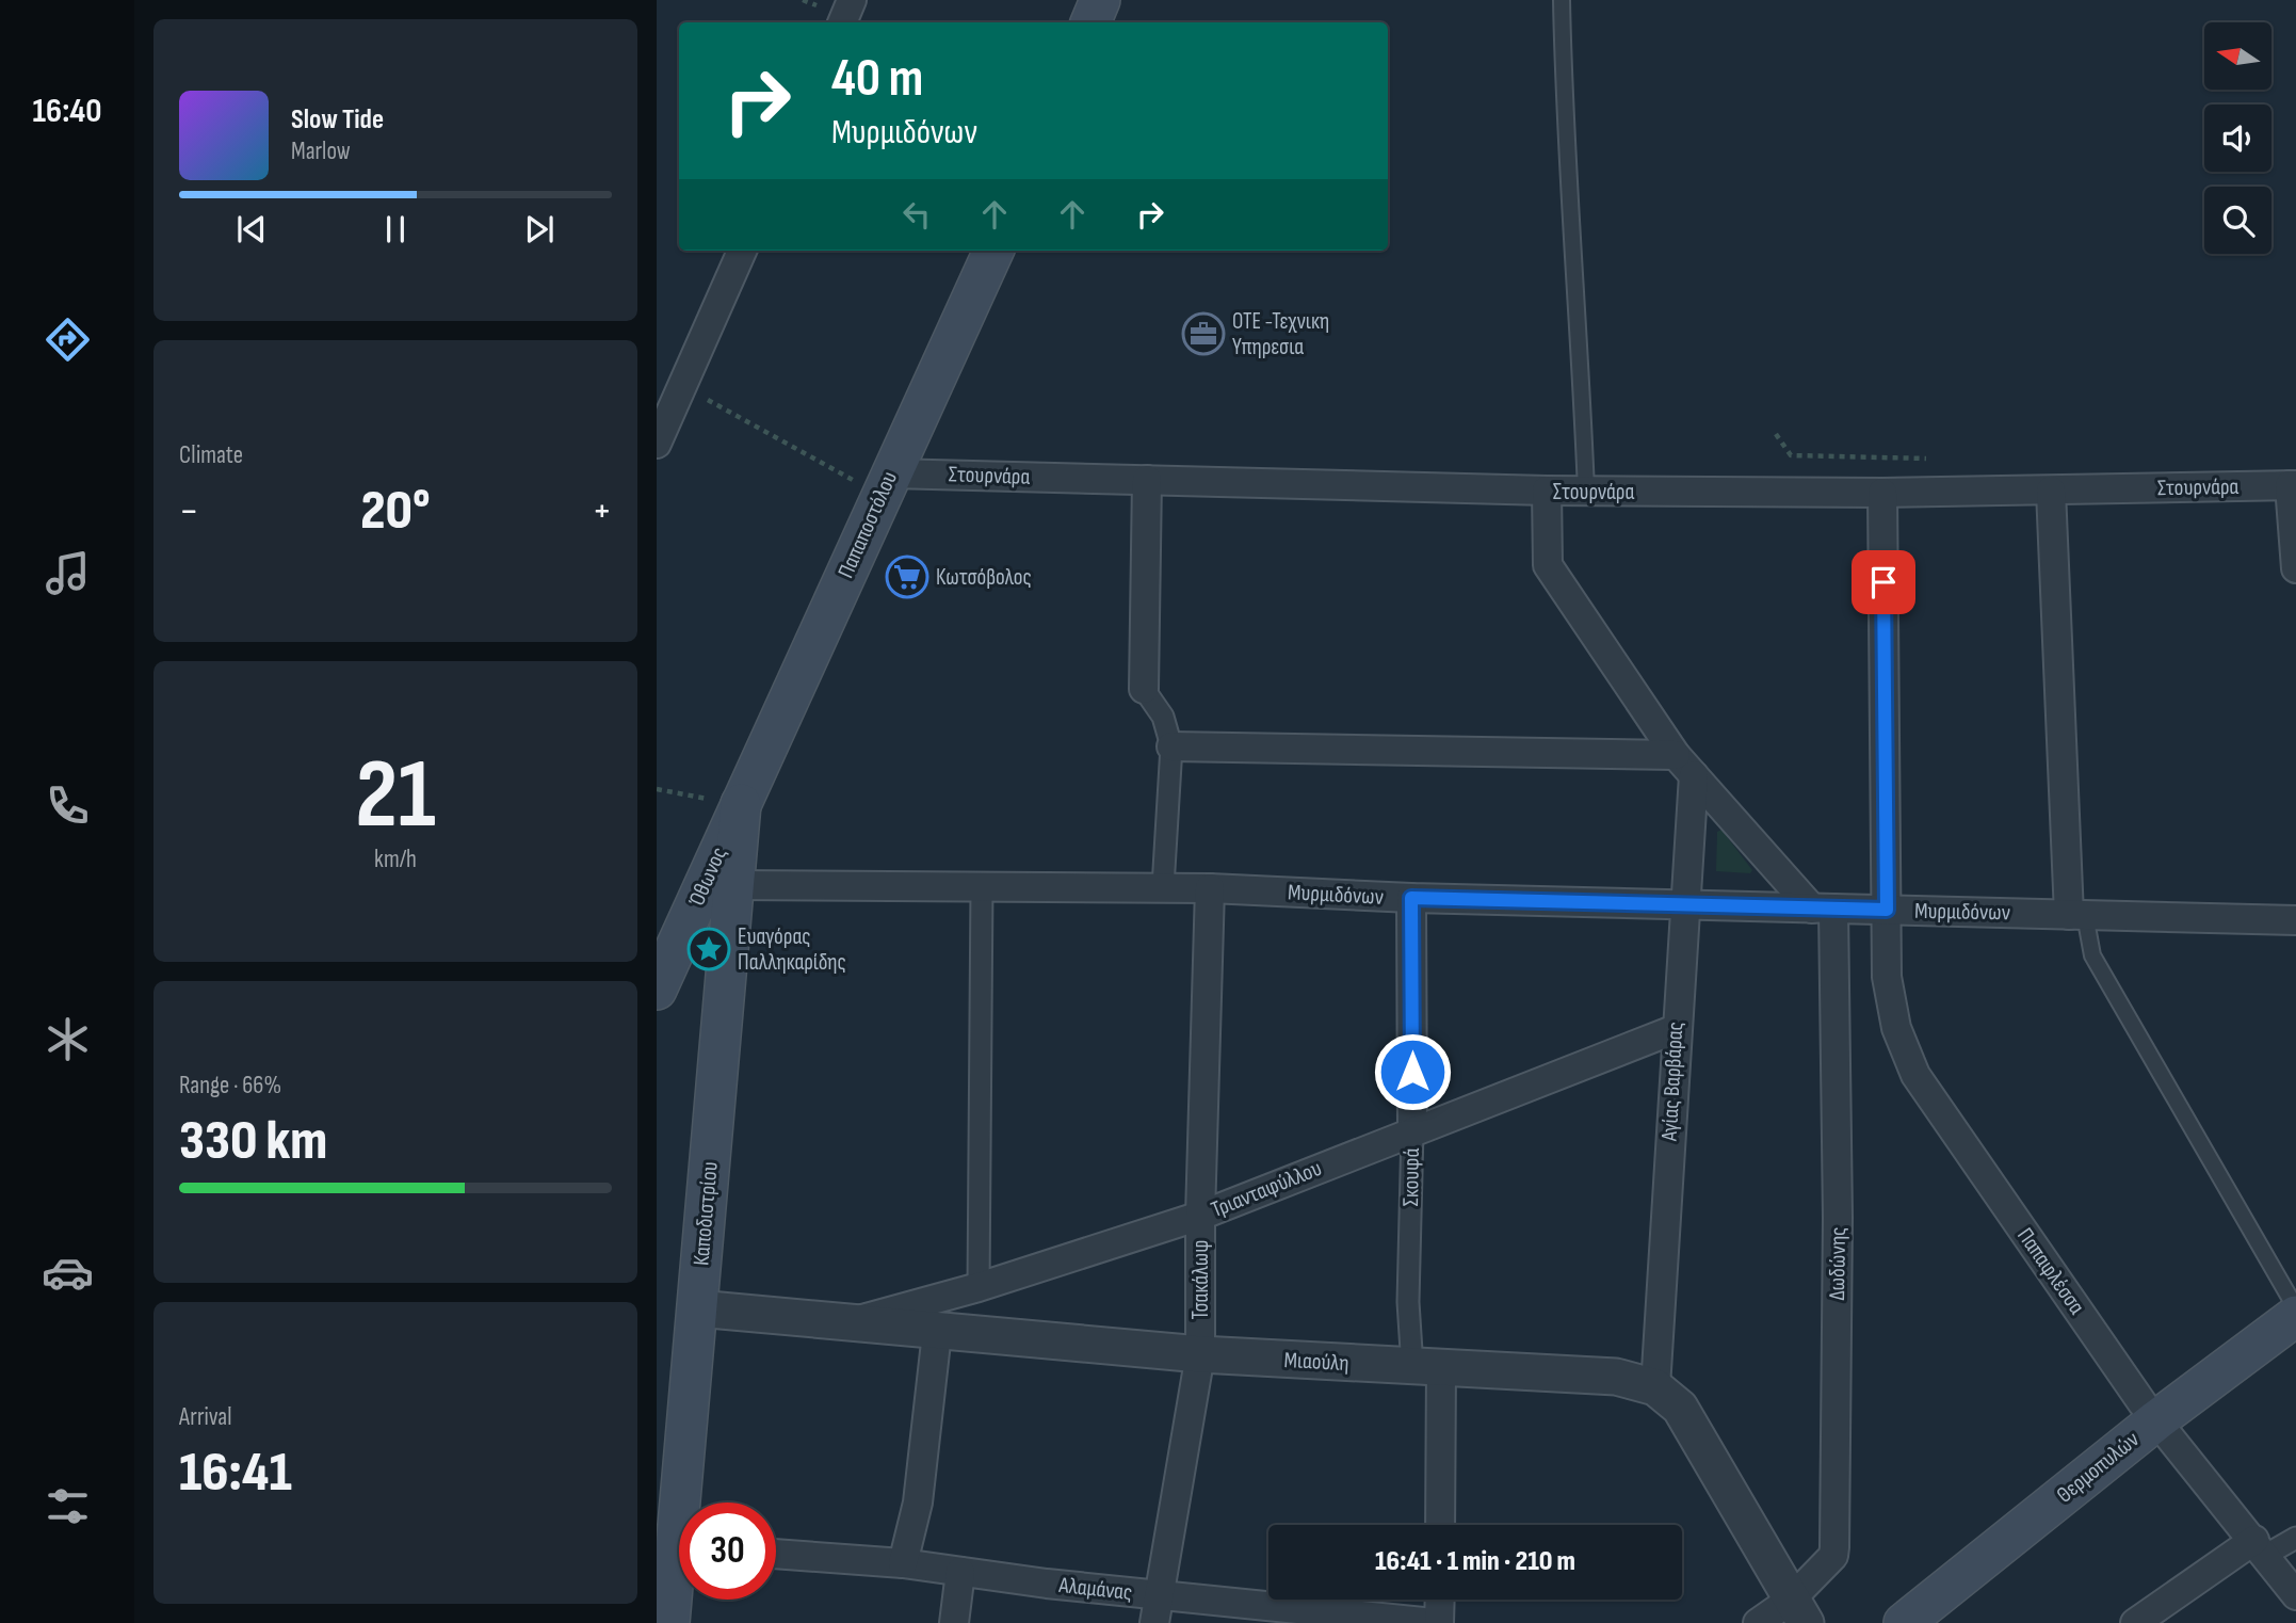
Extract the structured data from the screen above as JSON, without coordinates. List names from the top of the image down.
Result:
{
  "streets": {
    "main road": [
      "Παπαποστόλου",
      "Όθωνος",
      "Καποδιστρίου",
      "Θερμοπυλών"
    ],
    "street": [
      "Στουρνάρα",
      "Μυρμιδόνων",
      "Αγίας Βαρβάρας",
      "Σκουφά",
      "Τριανταφύλλου",
      "Δωδώνης",
      "Παπαφλέσσα",
      "Τσακάλωφ",
      "Μιαούλη",
      "Αλαμάνας"
    ]
  },
  "crossings": [
    ["Στουρνάρα", "Παπαποστόλου"],
    ["Παπαποστόλου", "Όθωνος"],
    ["Παπαποστόλου", "Καποδιστρίου"],
    ["Όθωνος", "Καποδιστρίου"],
    ["Μυρμιδόνων", "Αγίας Βαρβάρας"],
    ["Μυρμιδόνων", "Σκουφά"],
    ["Μυρμιδόνων", "Καποδιστρίου"],
    ["Μυρμιδόνων", "Δωδώνης"],
    ["Μυρμιδόνων", "Παπαφλέσσα"],
    ["Μυρμιδόνων", "Τσακάλωφ"],
    ["Αγίας Βαρβάρας", "Τριανταφύλλου"],
    ["Αγίας Βαρβάρας", "Μιαούλη"],
    ["Σκουφά", "Τριανταφύλλου"],
    ["Σκουφά", "Μιαούλη"],
    ["Τριανταφύλλου", "Τσακάλωφ"],
    ["Τριανταφύλλου", "Μιαούλη"],
    ["Καποδιστρίου", "Μιαούλη"],
    ["Δωδώνης", "Μιαούλη"],
    ["Παπαφλέσσα", "Θερμοπυλών"],
    ["Τσακάλωφ", "Μιαούλη"],
    ["Τσακάλωφ", "Αλαμάνας"]
  ],
  "places": {
    "office": ["ΟΤΕ -Τεχνικη Υπηρεσια"],
    "supermarket": ["Κωτσόβολος"],
    "place": ["Ευαγόρας Παλληκαρίδης"]
  },
  "north": "left",
  "page": {
    "tabs": "16:40",
    "turn": ["40 m", "Μυρμιδόνων"],
    "song": ["Slow Tide", "Marlow"],
    "tile": [
      "Climate",
      ["21", "km/h"],
      ["Range · 66%", "330 km"],
      ["Arrival", "16:41"]
    ],
    "heat": ["−", "20°", "+"],
    "limit": "30",
    "trip": "16:41 · 1 min · 210 m"
  }
}
